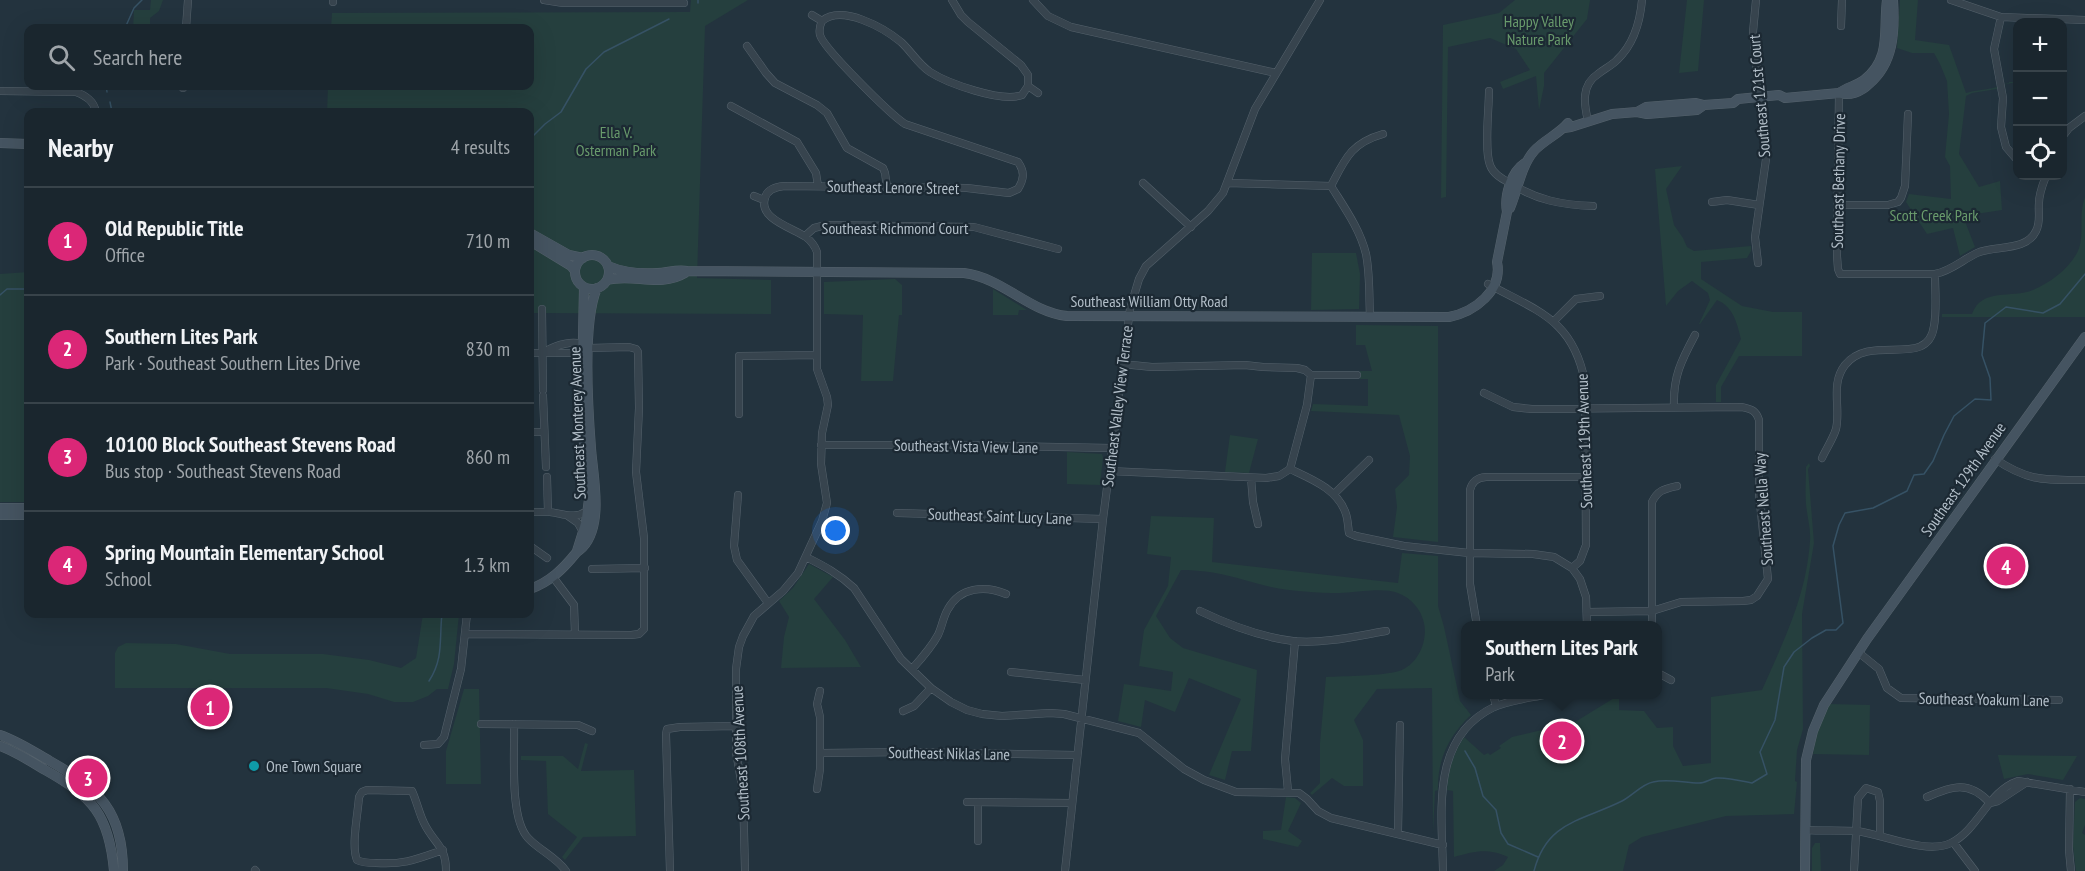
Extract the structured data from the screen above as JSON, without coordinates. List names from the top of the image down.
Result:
{
  "streets": {
    "street": [
      "Southeast 121st Court",
      "Southeast Bethany Drive",
      "Southeast Lenore Street",
      "Southeast Richmond Court",
      "Southeast William Otty Road",
      "Southeast Valley View Terrace",
      "Southeast Monterey Avenue",
      "Southeast 119th Avenue",
      "Southeast Vista View Lane",
      "Southeast 129th Avenue",
      "Southeast Nella Way",
      "Southeast Saint Lucy Lane",
      "Southeast Yoakum Lane",
      "Southeast 108th Avenue",
      "Southeast Niklas Lane"
    ]
  },
  "crossings": [
    ["Southeast William Otty Road", "Southeast Valley View Terrace"],
    ["Southeast William Otty Road", "Southeast Monterey Avenue"],
    ["Southeast William Otty Road", "Southeast 119th Avenue"],
    ["Southeast William Otty Road", "Southeast 108th Avenue"],
    ["Southeast Valley View Terrace", "Southeast Vista View Lane"],
    ["Southeast Valley View Terrace", "Southeast Saint Lucy Lane"],
    ["Southeast Valley View Terrace", "Southeast Niklas Lane"],
    ["Southeast Vista View Lane", "Southeast 108th Avenue"],
    ["Southeast 129th Avenue", "Southeast Yoakum Lane"]
  ],
  "parks": ["Happy Valley Nature Park", "Ella V. Osterman Park", "Scott Creek Park"],
  "places": ["One Town Square"],
  "page": {
    "map_buttons": ["+", "−"],
    "search": "Search here",
    "heading": ["Nearby", "4 results"],
    "list": [
      {
        "mark": "1",
        "name": "Old Republic Title",
        "note": "Office",
        "value": "710 m"
      },
      {
        "mark": "2",
        "name": "Southern Lites Park",
        "note": "Park · Southeast Southern Lites Drive",
        "value": "830 m"
      },
      {
        "mark": "3",
        "name": "10100 Block Southeast Stevens Road",
        "note": "Bus stop · Southeast Stevens Road",
        "value": "860 m"
      },
      {
        "mark": "4",
        "name": "Spring Mountain Elementary School",
        "note": "School",
        "value": "1.3 km"
      }
    ],
    "pins": [
      "4",
      "1",
      "2",
      "3"
    ],
    "popup": ["Southern Lites Park", "Park"]
  }
}
